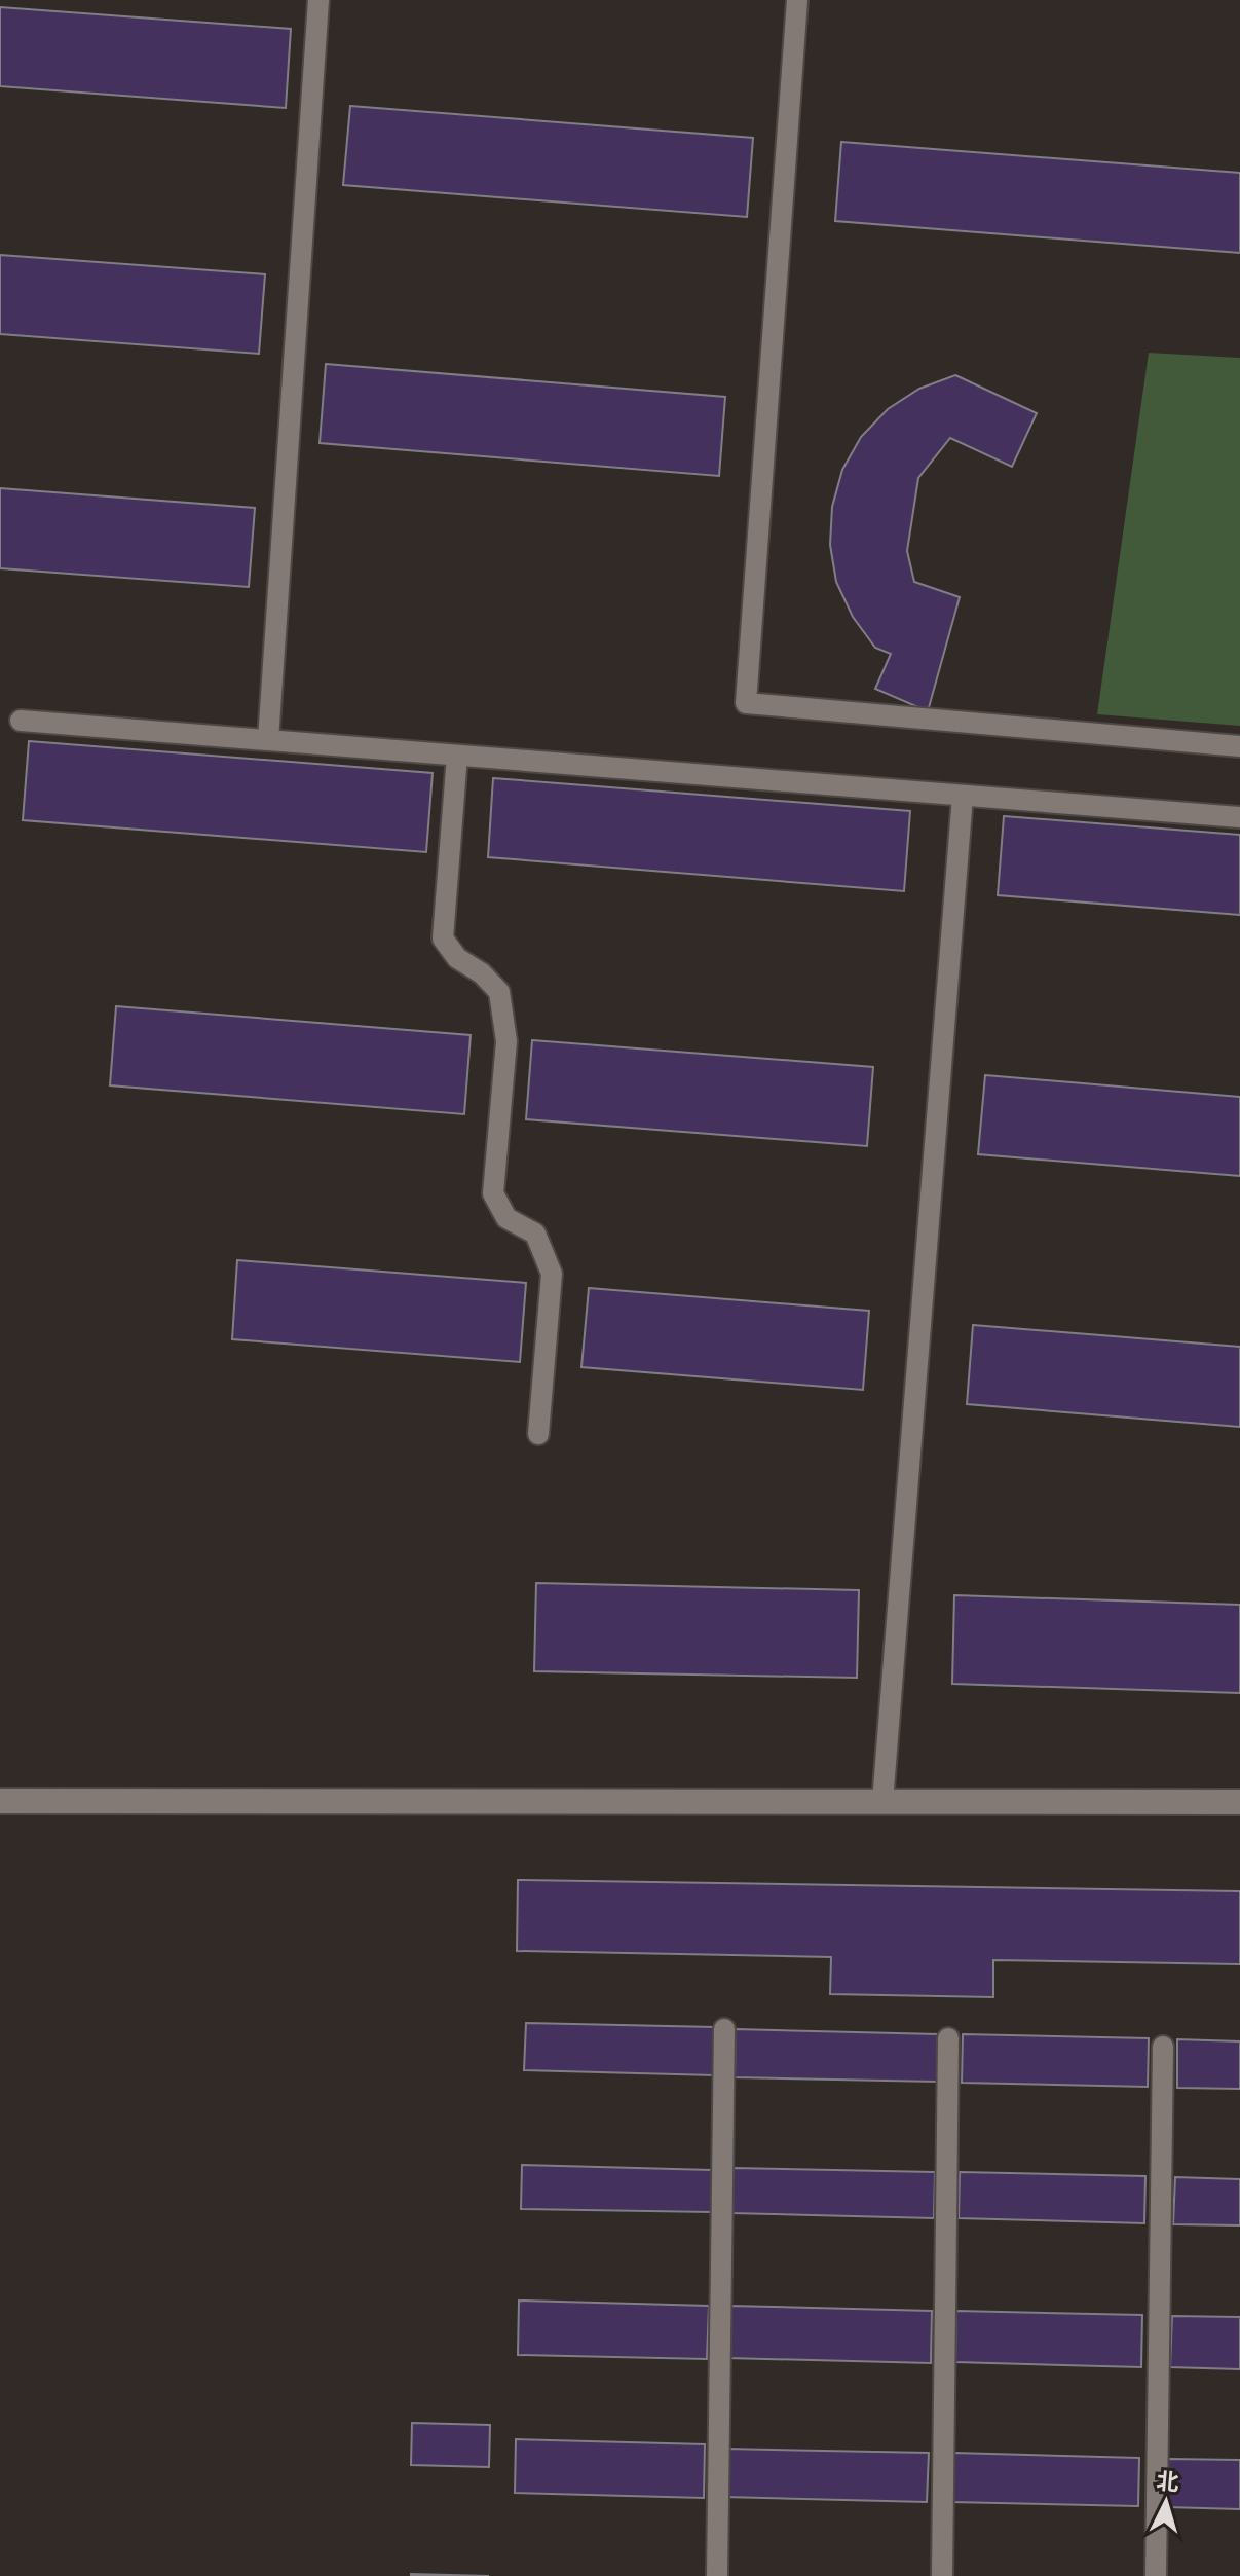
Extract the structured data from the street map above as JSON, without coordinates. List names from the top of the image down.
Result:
{
  "north": "top"
}
